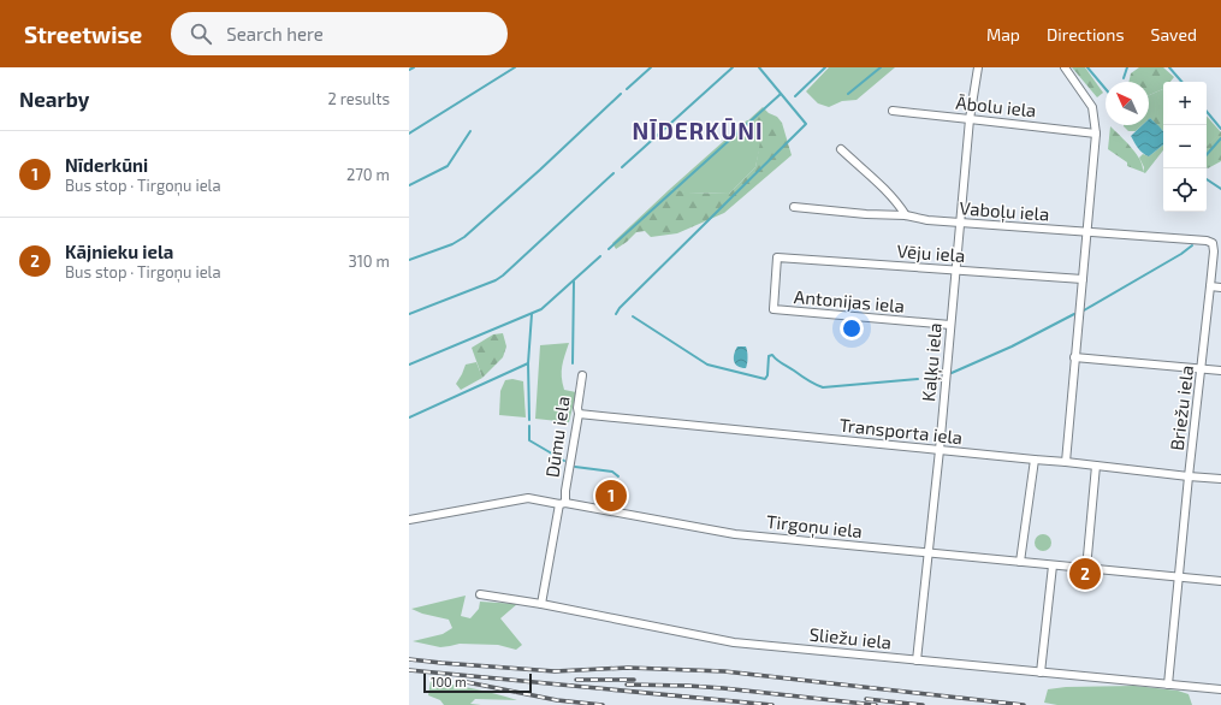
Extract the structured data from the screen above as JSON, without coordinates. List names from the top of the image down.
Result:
{
  "streets": {
    "street": [
      "Ābolu iela",
      "Vaboļu iela",
      "Vēju iela",
      "Antonijas iela",
      "Kaļķu iela",
      "Briežu iela",
      "Transporta iela",
      "Dūmu iela",
      "Tirgoņu iela",
      "Sliežu iela"
    ]
  },
  "crossings": [
    ["Ābolu iela", "Kaļķu iela"],
    ["Vaboļu iela", "Kaļķu iela"],
    ["Vaboļu iela", "Briežu iela"],
    ["Vēju iela", "Antonijas iela"],
    ["Vēju iela", "Kaļķu iela"],
    ["Antonijas iela", "Kaļķu iela"],
    ["Kaļķu iela", "Transporta iela"],
    ["Kaļķu iela", "Tirgoņu iela"],
    ["Kaļķu iela", "Sliežu iela"],
    ["Briežu iela", "Transporta iela"],
    ["Briežu iela", "Tirgoņu iela"],
    ["Briežu iela", "Sliežu iela"],
    ["Transporta iela", "Dūmu iela"],
    ["Dūmu iela", "Tirgoņu iela"],
    ["Dūmu iela", "Sliežu iela"]
  ],
  "districts": ["NĪDERKŪNI"],
  "scale_bar": "100 m",
  "north": "top left",
  "page": {
    "header": "Streetwise",
    "search": "Search here",
    "nav": ["Map", "Directions", "Saved"],
    "heading": ["Nearby", "2 results"],
    "map_buttons": ["+", "−"],
    "list": [
      {
        "mark": "1",
        "name": "Nīderkūni",
        "note": "Bus stop · Tirgoņu iela",
        "value": "270 m"
      },
      {
        "mark": "2",
        "name": "Kājnieku iela",
        "note": "Bus stop · Tirgoņu iela",
        "value": "310 m"
      }
    ],
    "pins": ["1", "2"],
    "scale": "100 m"
  }
}
